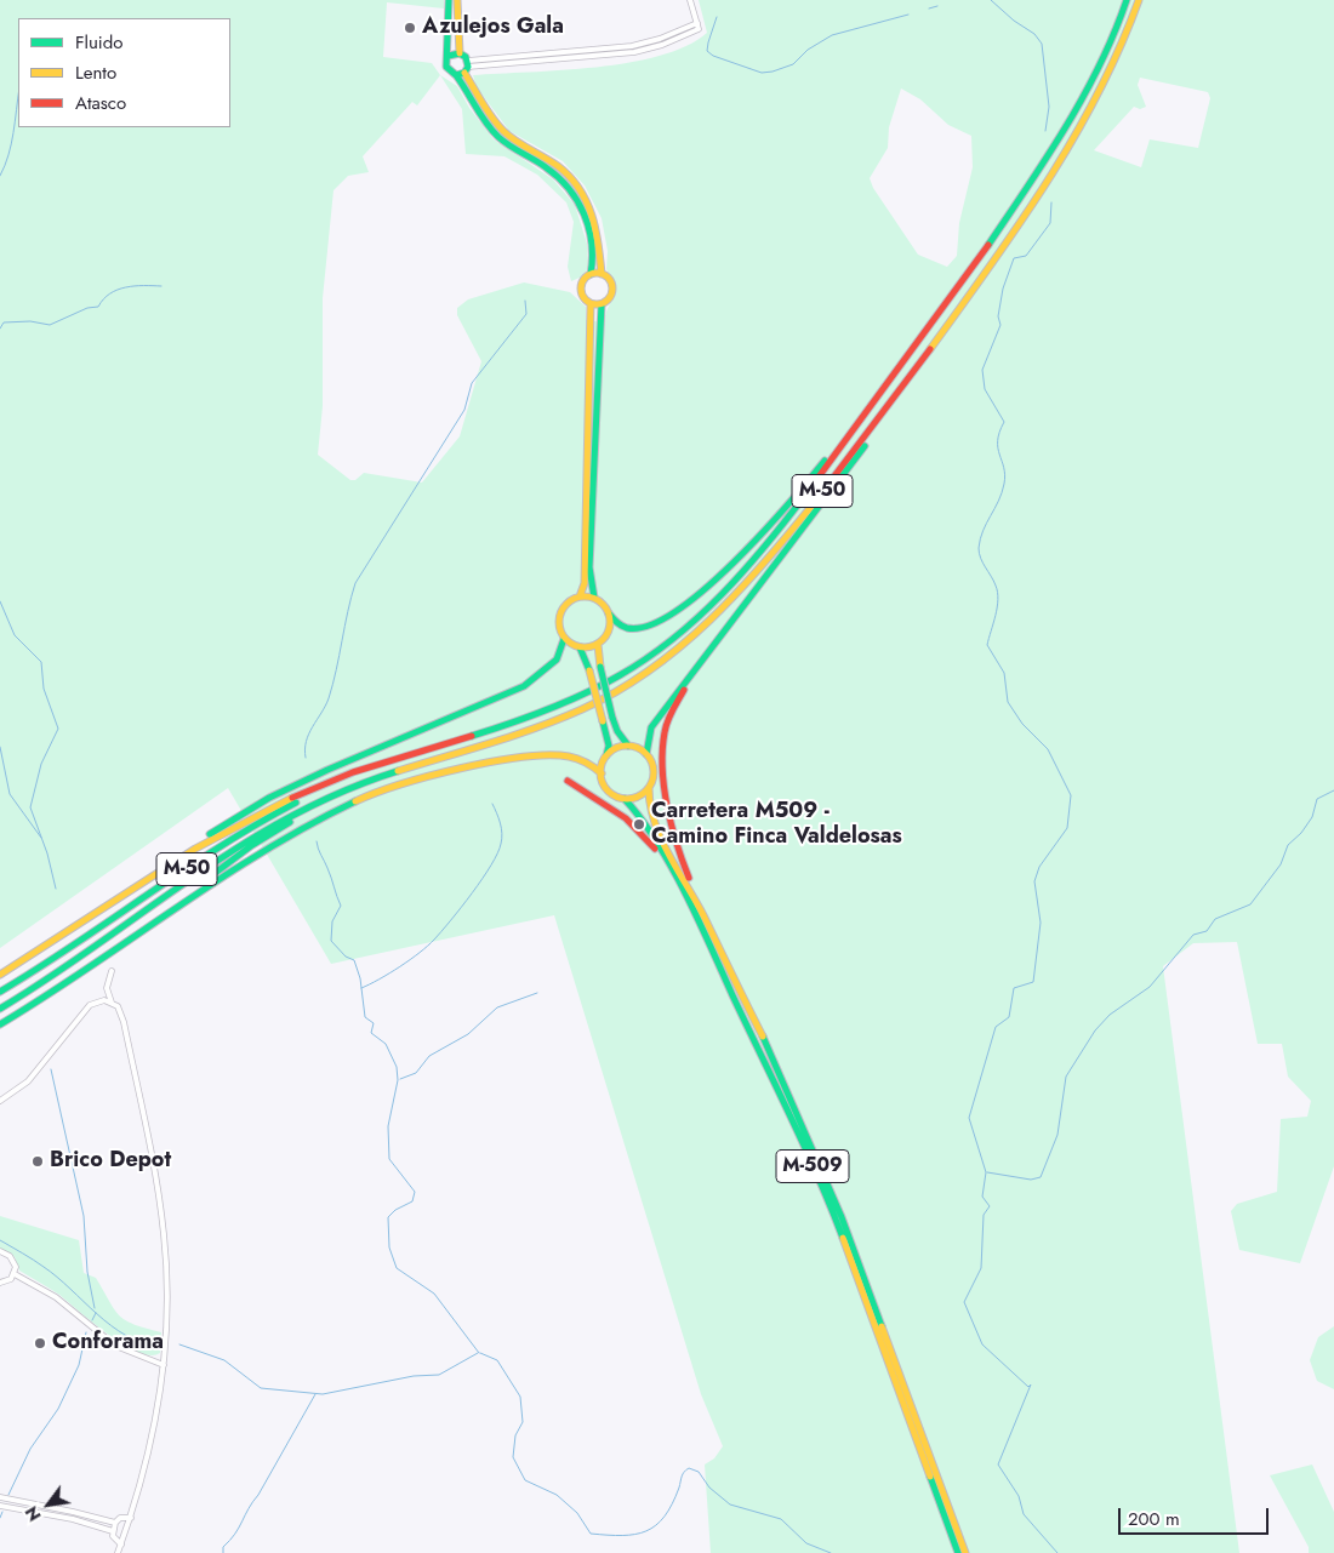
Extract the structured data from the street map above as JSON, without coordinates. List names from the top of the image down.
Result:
{
  "streets": {
    "main road": ["M-50", "M-509"]
  },
  "places": [
    "Azulejos Gala",
    "Carretera M509 - Camino Finca Valdelosas",
    "Brico Depot",
    "Conforama"
  ],
  "legend": ["Fluido", "Lento", "Atasco"],
  "scale_bar": "200 m",
  "north": "bottom left"
}
